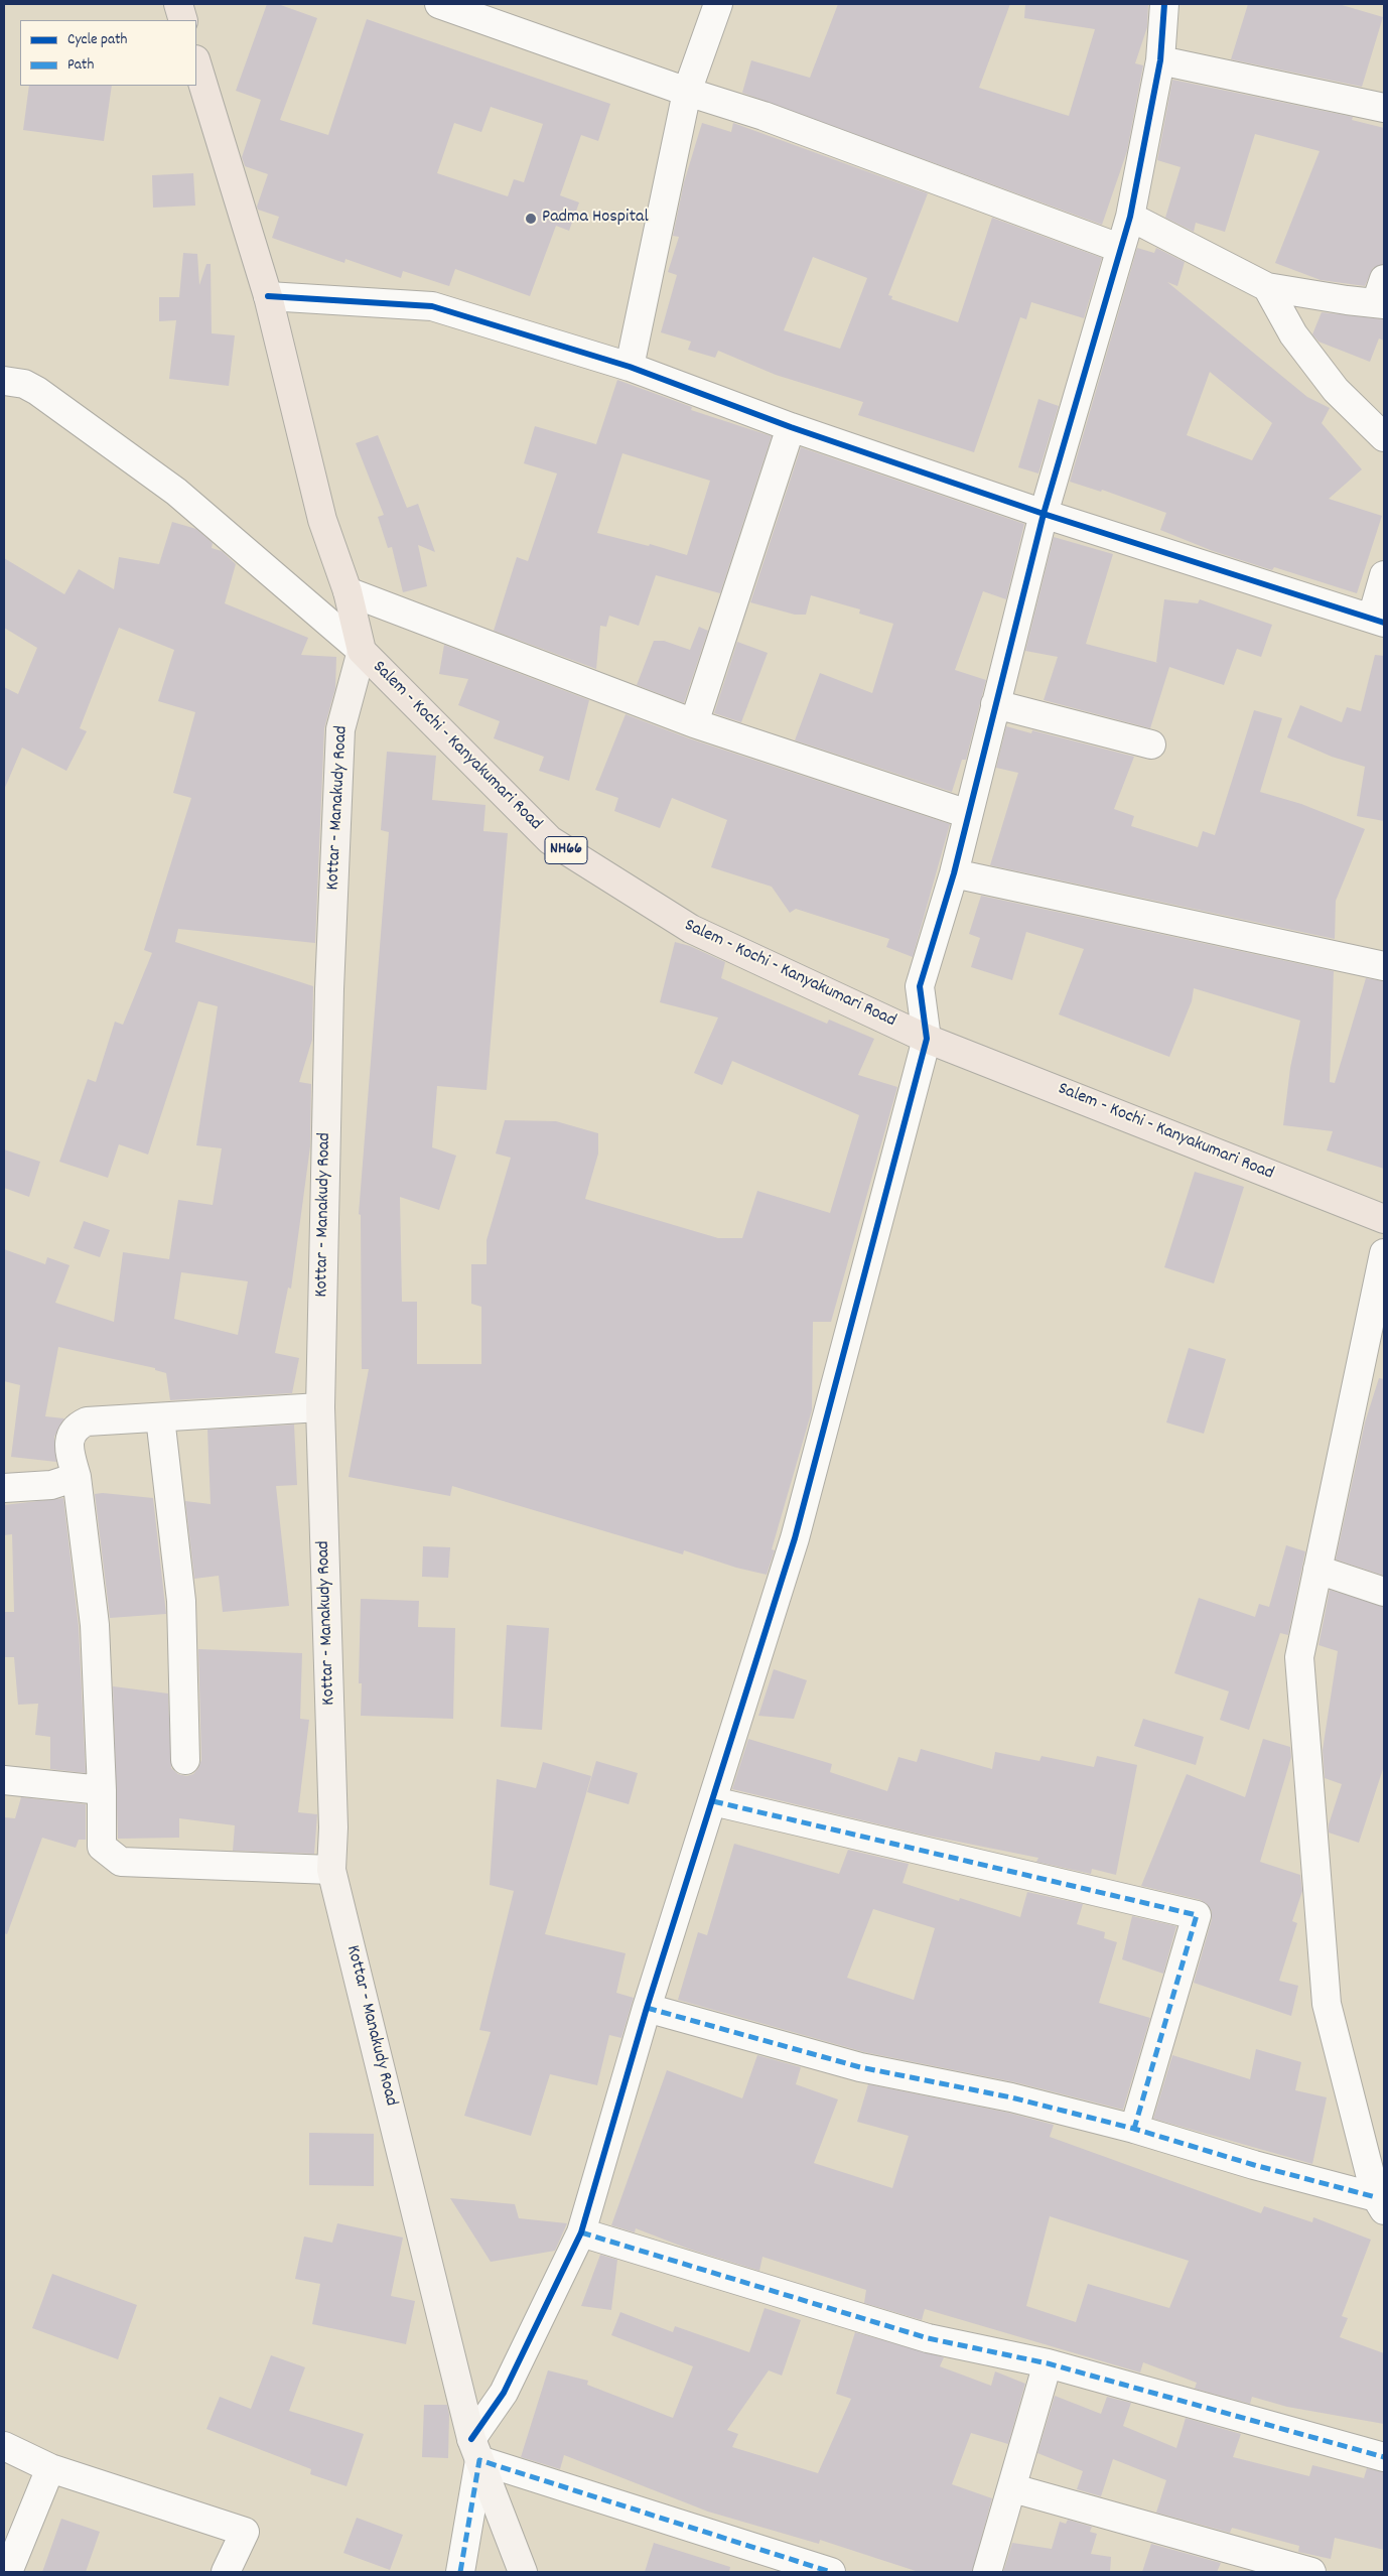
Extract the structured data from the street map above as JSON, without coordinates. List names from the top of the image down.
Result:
{
  "streets": {
    "highway": ["Salem - Kochi - Kanyakumari Road", "NH66"],
    "main road": ["Kottar - Manakudy Road"]
  },
  "crossings": [
    ["Salem - Kochi - Kanyakumari Road", "Kottar - Manakudy Road"]
  ],
  "places": ["Padma Hospital"],
  "legend": ["Cycle path", "Path"]
}
